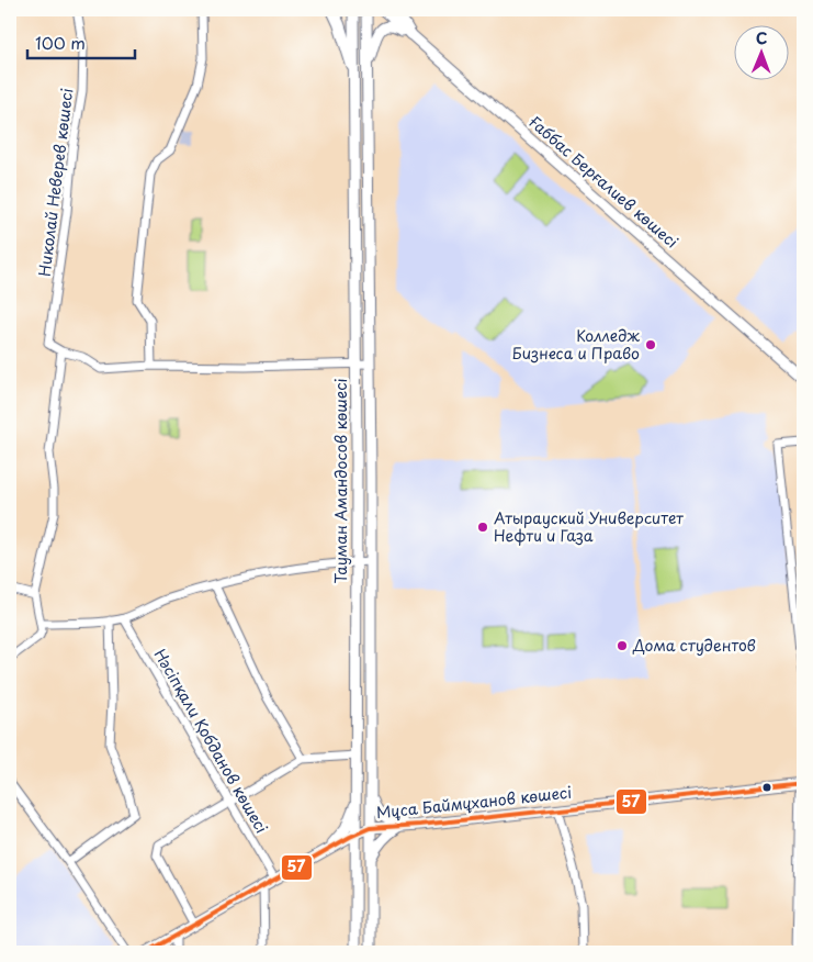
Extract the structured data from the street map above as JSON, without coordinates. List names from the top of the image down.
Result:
{
  "streets": {
    "main road": ["Ғаббас Берғалиев көшесі", "Тауман Амандосов көшесі", "Мұса Баймұханов көшесі"],
    "street": ["Николай Неверев көшесі", "Нәсіпқали Қобданов көшесі"]
  },
  "crossings": [
    ["Тауман Амандосов көшесі", "Мұса Баймұханов көшесі"],
    ["Нәсіпқали Қобданов көшесі", "Мұса Баймұханов көшесі"]
  ],
  "places": ["Колледж Бизнеса и Право", "Атырауский Университет Нефти и Газа", "Дома студентов"],
  "lines": ["transit line 57"],
  "scale_bar": "100 m",
  "north": "top"
}
